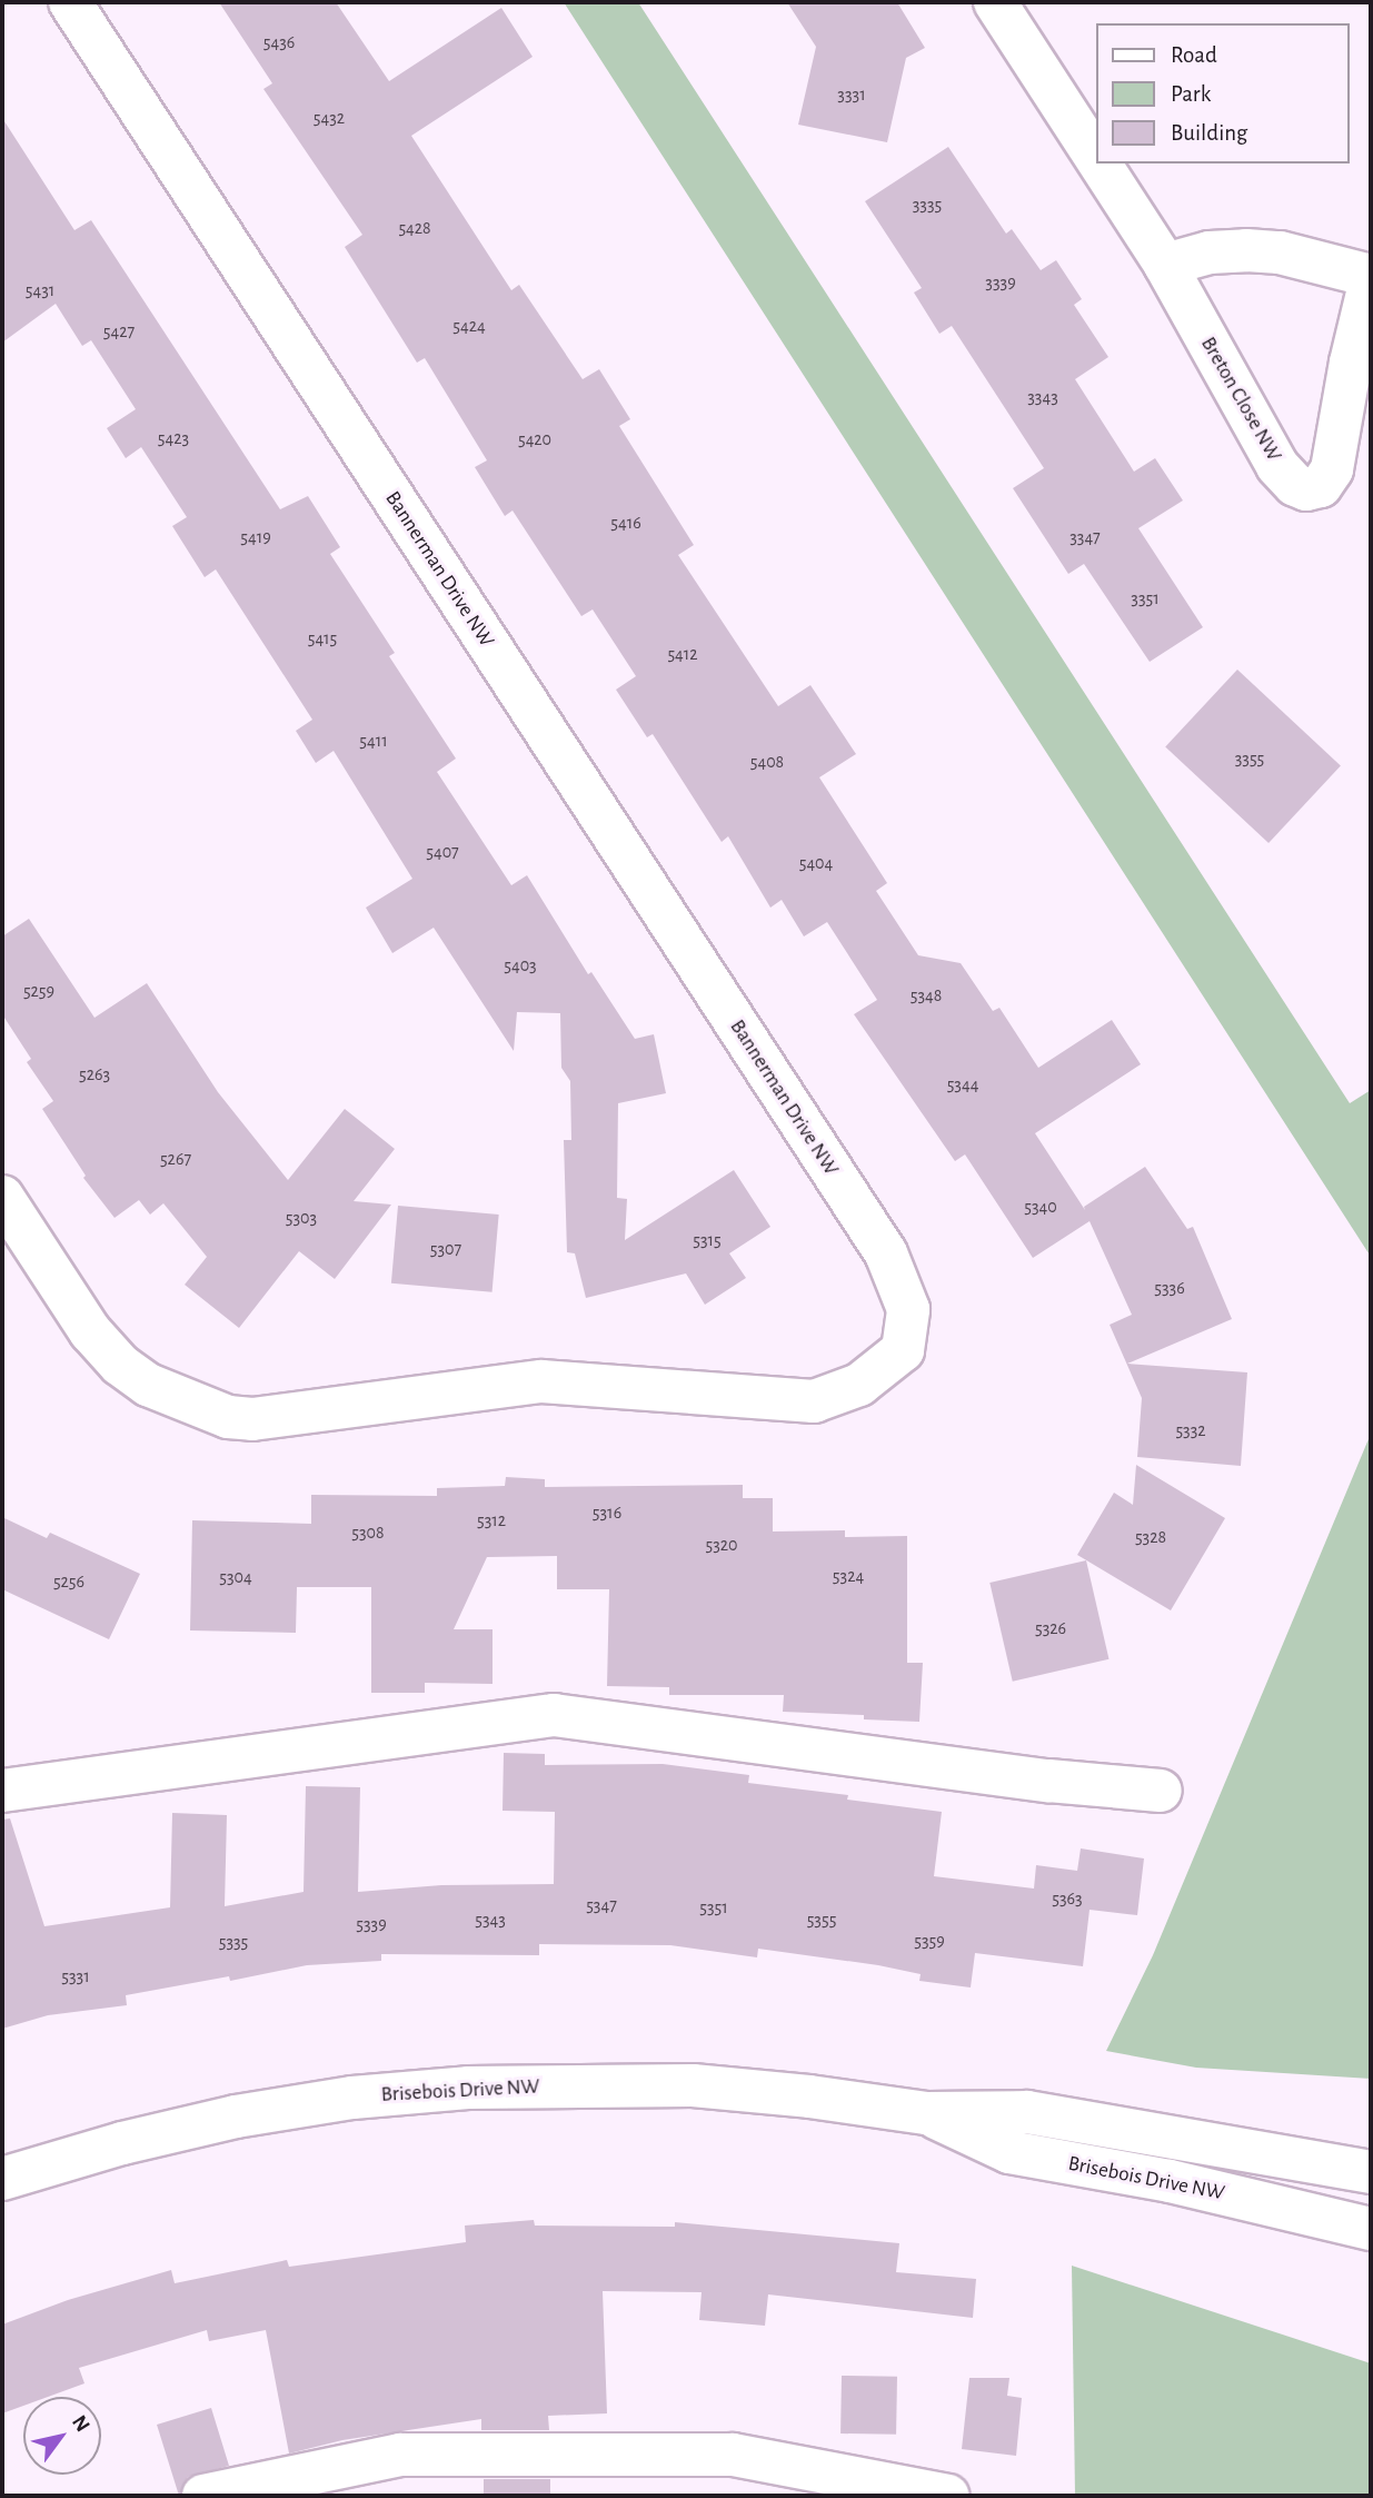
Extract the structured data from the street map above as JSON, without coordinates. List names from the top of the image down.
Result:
{
  "streets": {
    "street": ["Breton Close NW", "Bannerman Drive NW", "Brisebois Drive NW"]
  },
  "house_numbers": [
    "5436",
    "3331",
    "5432",
    "3335",
    "5428",
    "3339",
    "5431",
    "5424",
    "5427",
    "3343",
    "5423",
    "5420",
    "5416",
    "5419",
    "3347",
    "3351",
    "5415",
    "5412",
    "5411",
    "3355",
    "5408",
    "5407",
    "5404",
    "5403",
    "5259",
    "5348",
    "5263",
    "5344",
    "5267",
    "5340",
    "5303",
    "5315",
    "5307",
    "5336",
    "5332",
    "5316",
    "5312",
    "5308",
    "5328",
    "5320",
    "5324",
    "5304",
    "5256",
    "5326",
    "5363",
    "5347",
    "5351",
    "5343",
    "5355",
    "5339",
    "5359",
    "5335",
    "5331"
  ],
  "legend": ["Road", "Park", "Building"],
  "north": "top right"
}
